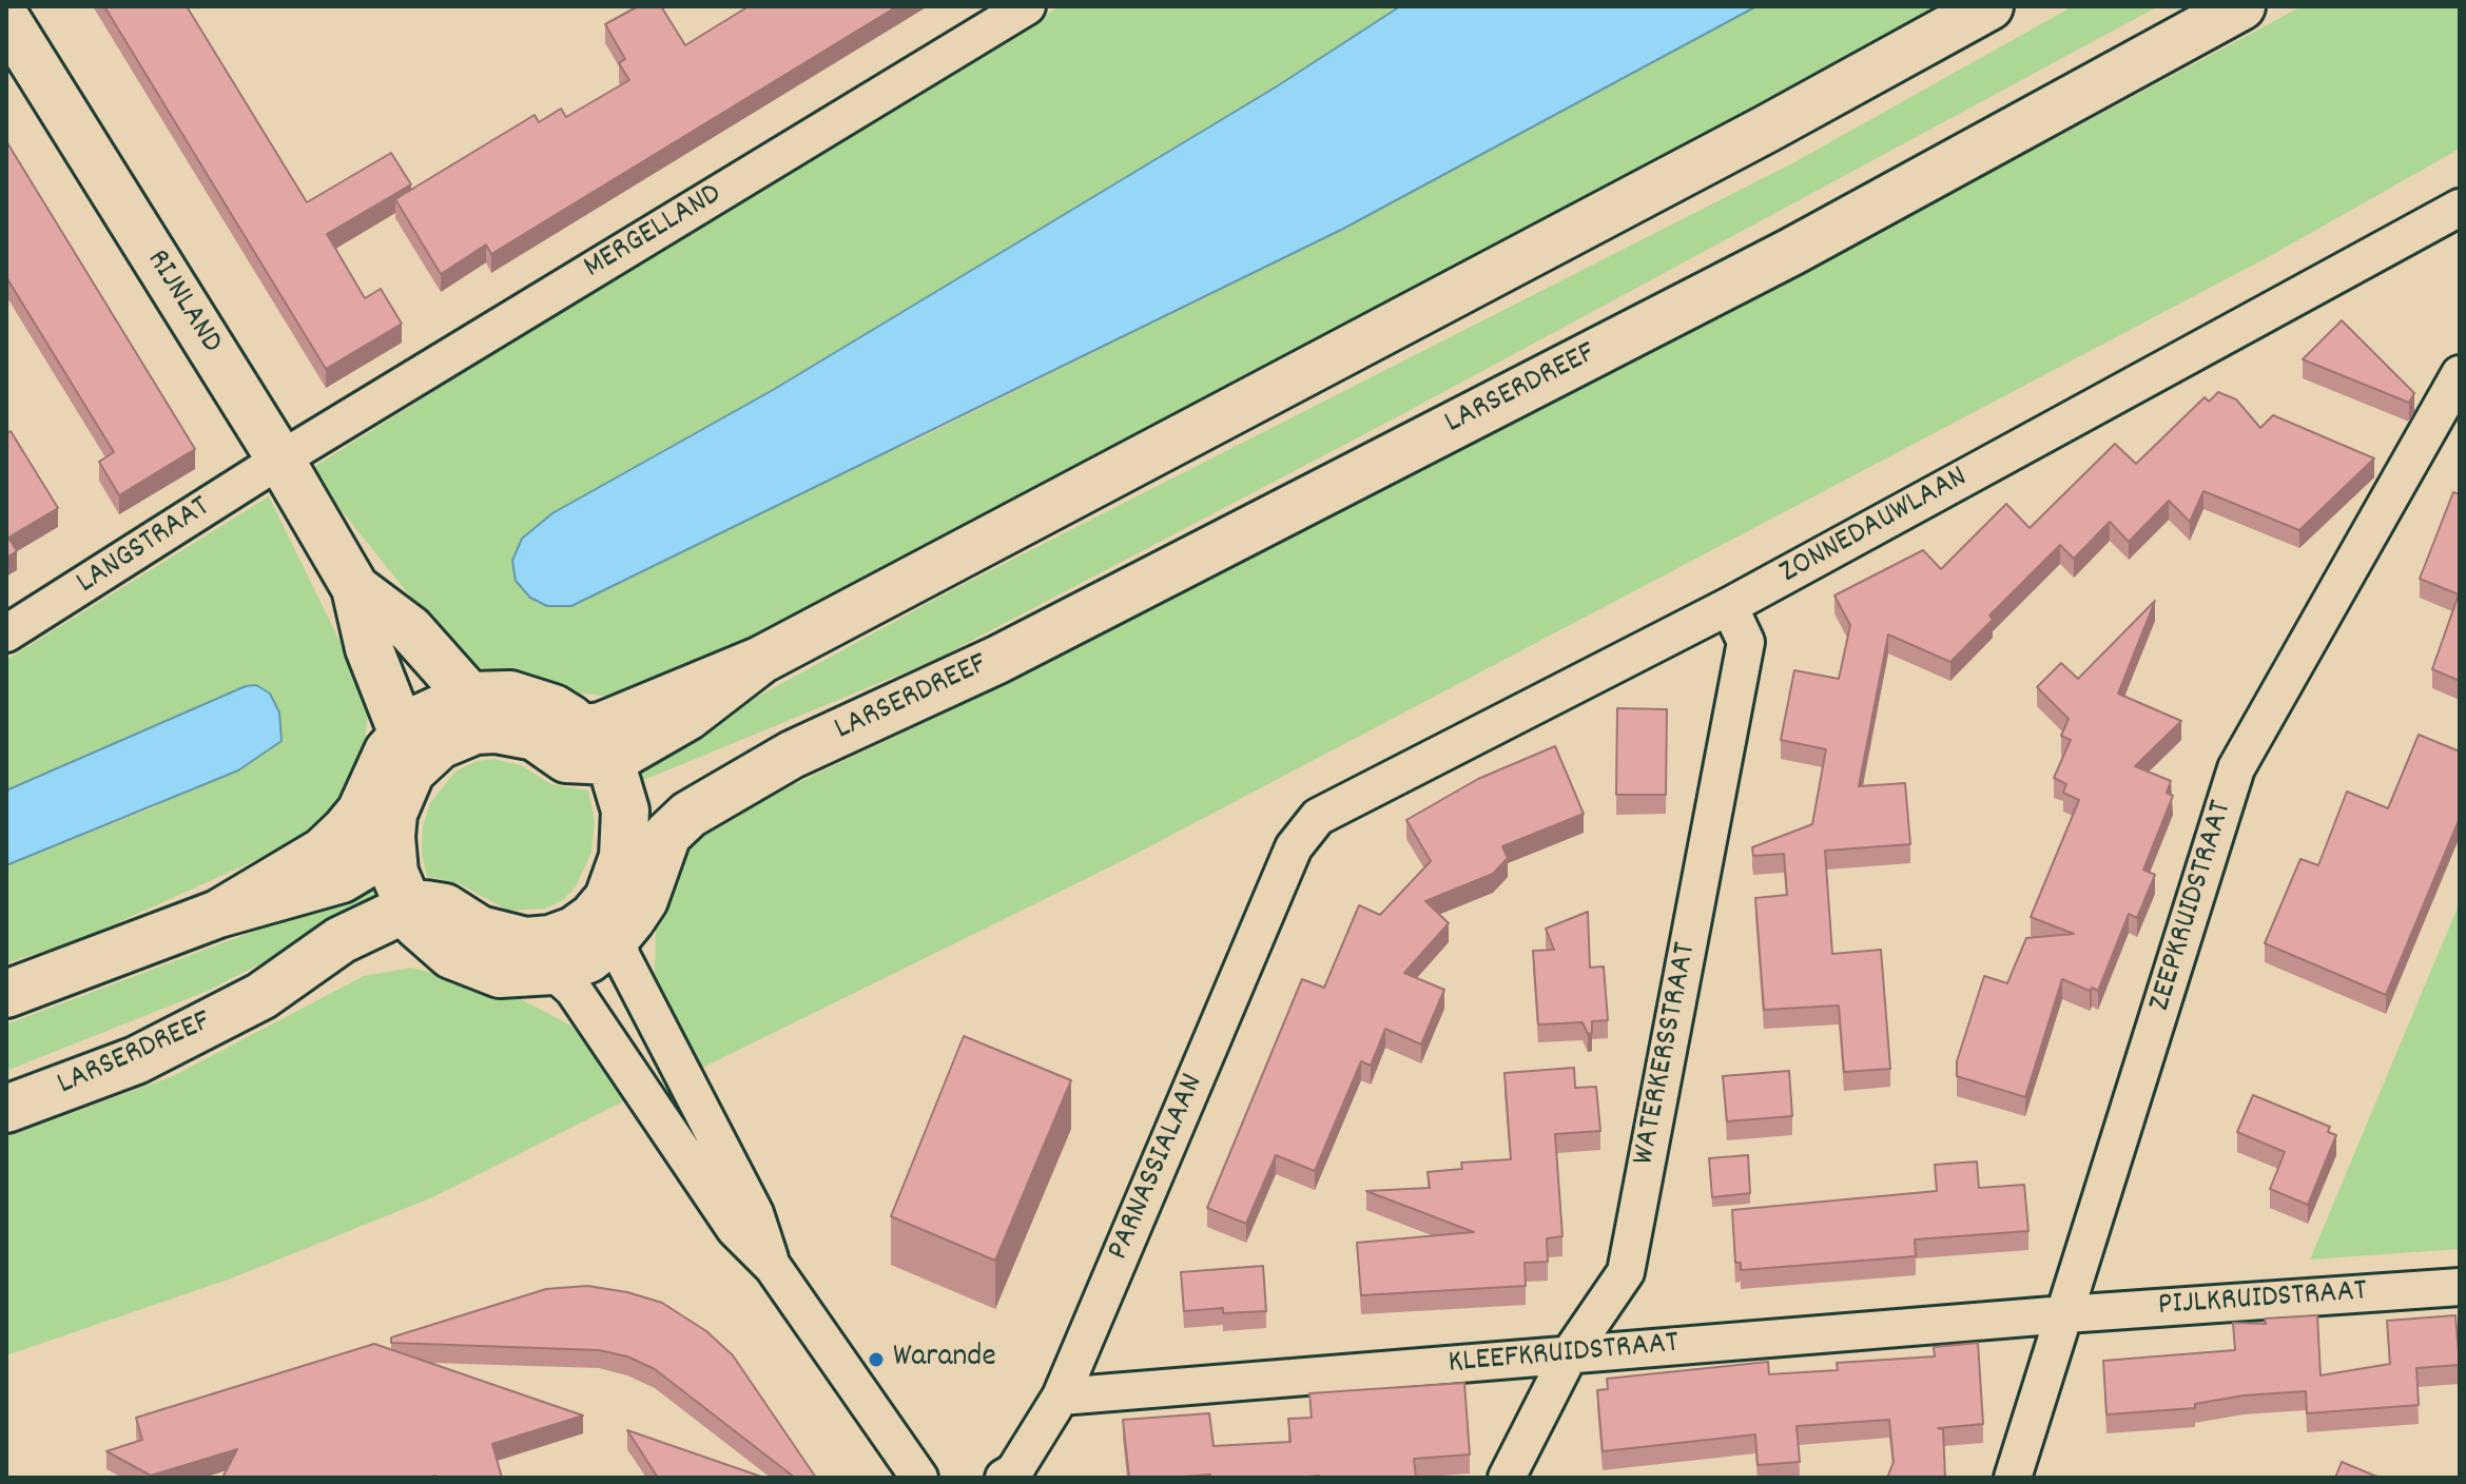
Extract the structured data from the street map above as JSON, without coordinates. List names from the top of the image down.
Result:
{
  "streets": {
    "main road": ["RIJNLAND", "LARSERDREEF"],
    "street": [
      "MERGELLAND",
      "ZONNEDAUWLAAN",
      "LANGSTRAAT",
      "ZEEPKRUIDSTRAAT",
      "WATERKERSSTRAAT",
      "PARNASSIALAAN",
      "PIJLKRUIDSTRAAT",
      "KLEEFKRUIDSTRAAT"
    ]
  },
  "crossings": [
    ["MERGELLAND", "RIJNLAND"],
    ["MERGELLAND", "LANGSTRAAT"],
    ["RIJNLAND", "LANGSTRAAT"],
    ["ZONNEDAUWLAAN", "WATERKERSSTRAAT"],
    ["ZONNEDAUWLAAN", "PARNASSIALAAN"],
    ["ZEEPKRUIDSTRAAT", "PIJLKRUIDSTRAAT"],
    ["ZEEPKRUIDSTRAAT", "KLEEFKRUIDSTRAAT"],
    ["WATERKERSSTRAAT", "KLEEFKRUIDSTRAAT"],
    ["PARNASSIALAAN", "KLEEFKRUIDSTRAAT"],
    ["PIJLKRUIDSTRAAT", "KLEEFKRUIDSTRAAT"]
  ],
  "places": ["Warande"]
}
